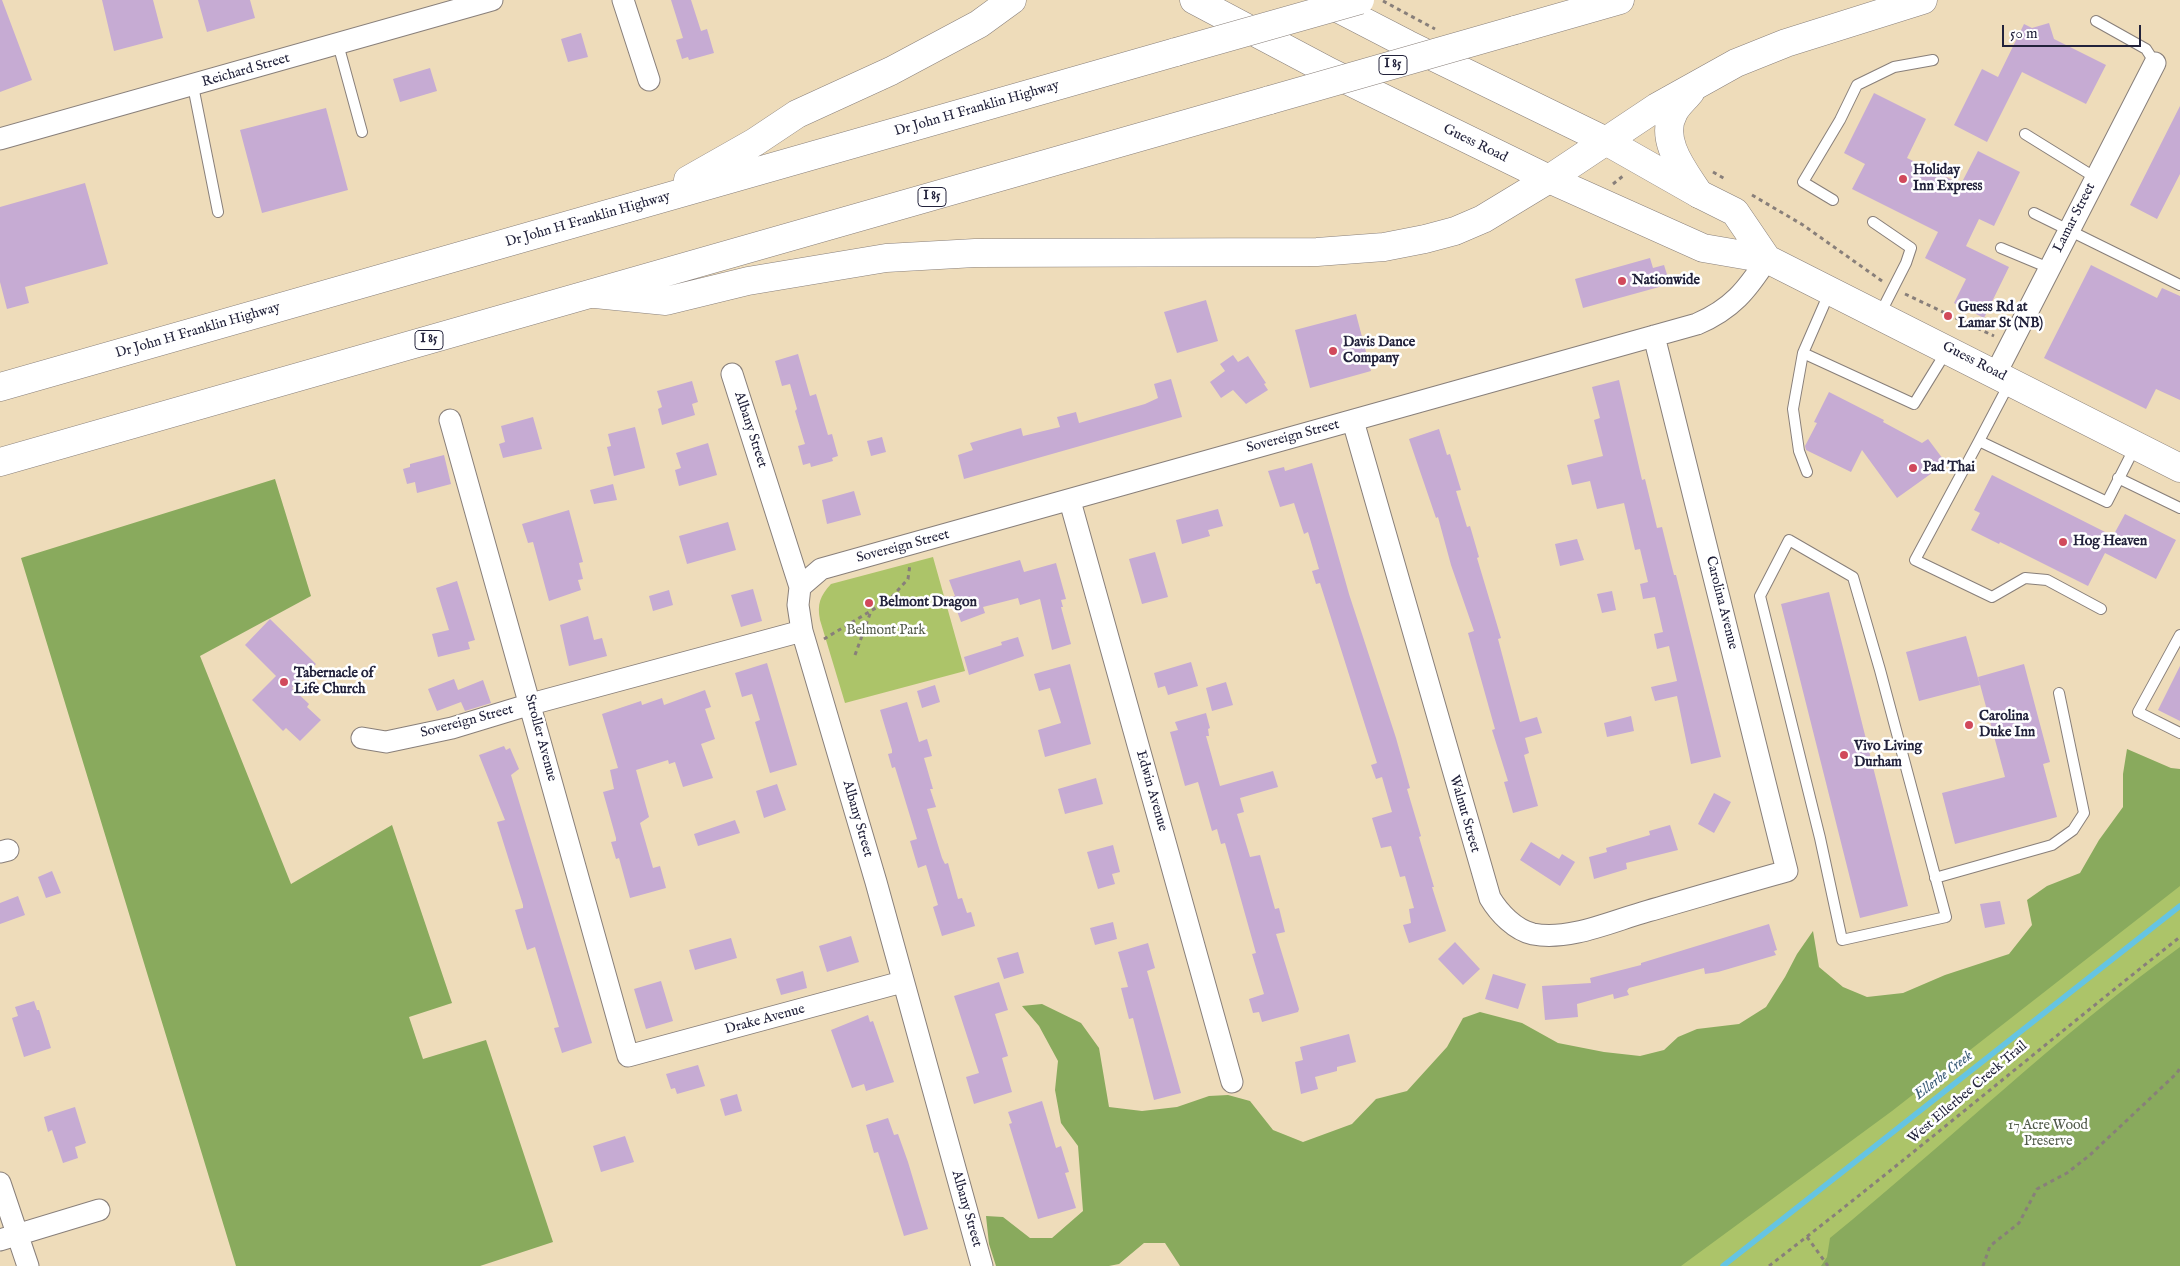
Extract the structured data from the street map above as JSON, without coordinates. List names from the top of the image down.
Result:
{
  "streets": {
    "main road": ["I 85", "Dr John H Franklin Highway", "Guess Road"],
    "street": [
      "Reichard Street",
      "Lamar Street",
      "Albany Street",
      "Sovereign Street",
      "Carolina Avenue",
      "Stroller Avenue",
      "Edwin Avenue",
      "Walnut Street",
      "Drake Avenue"
    ],
    "path": ["West Ellerbee Creek Trail"]
  },
  "crossings": [
    ["Guess Road", "Lamar Street"],
    ["Guess Road", "Sovereign Street"],
    ["Albany Street", "Sovereign Street"],
    ["Albany Street", "Drake Avenue"],
    ["Sovereign Street", "Carolina Avenue"],
    ["Sovereign Street", "Stroller Avenue"],
    ["Sovereign Street", "Edwin Avenue"],
    ["Sovereign Street", "Walnut Street"],
    ["Carolina Avenue", "Walnut Street"],
    ["Stroller Avenue", "Drake Avenue"]
  ],
  "water": ["Ellerbe Creek"],
  "parks": ["Belmont Park", "17 Acre Wood Preserve"],
  "places": [
    "Holiday Inn Express",
    "Nationwide",
    "Guess Rd at Lamar St (NB)",
    "Davis Dance Company",
    "Pad Thai",
    "Hog Heaven",
    "Belmont Dragon",
    "Tabernacle of Life Church",
    "Carolina Duke Inn",
    "Vivo Living Durham"
  ],
  "scale_bar": "50 m"
}
